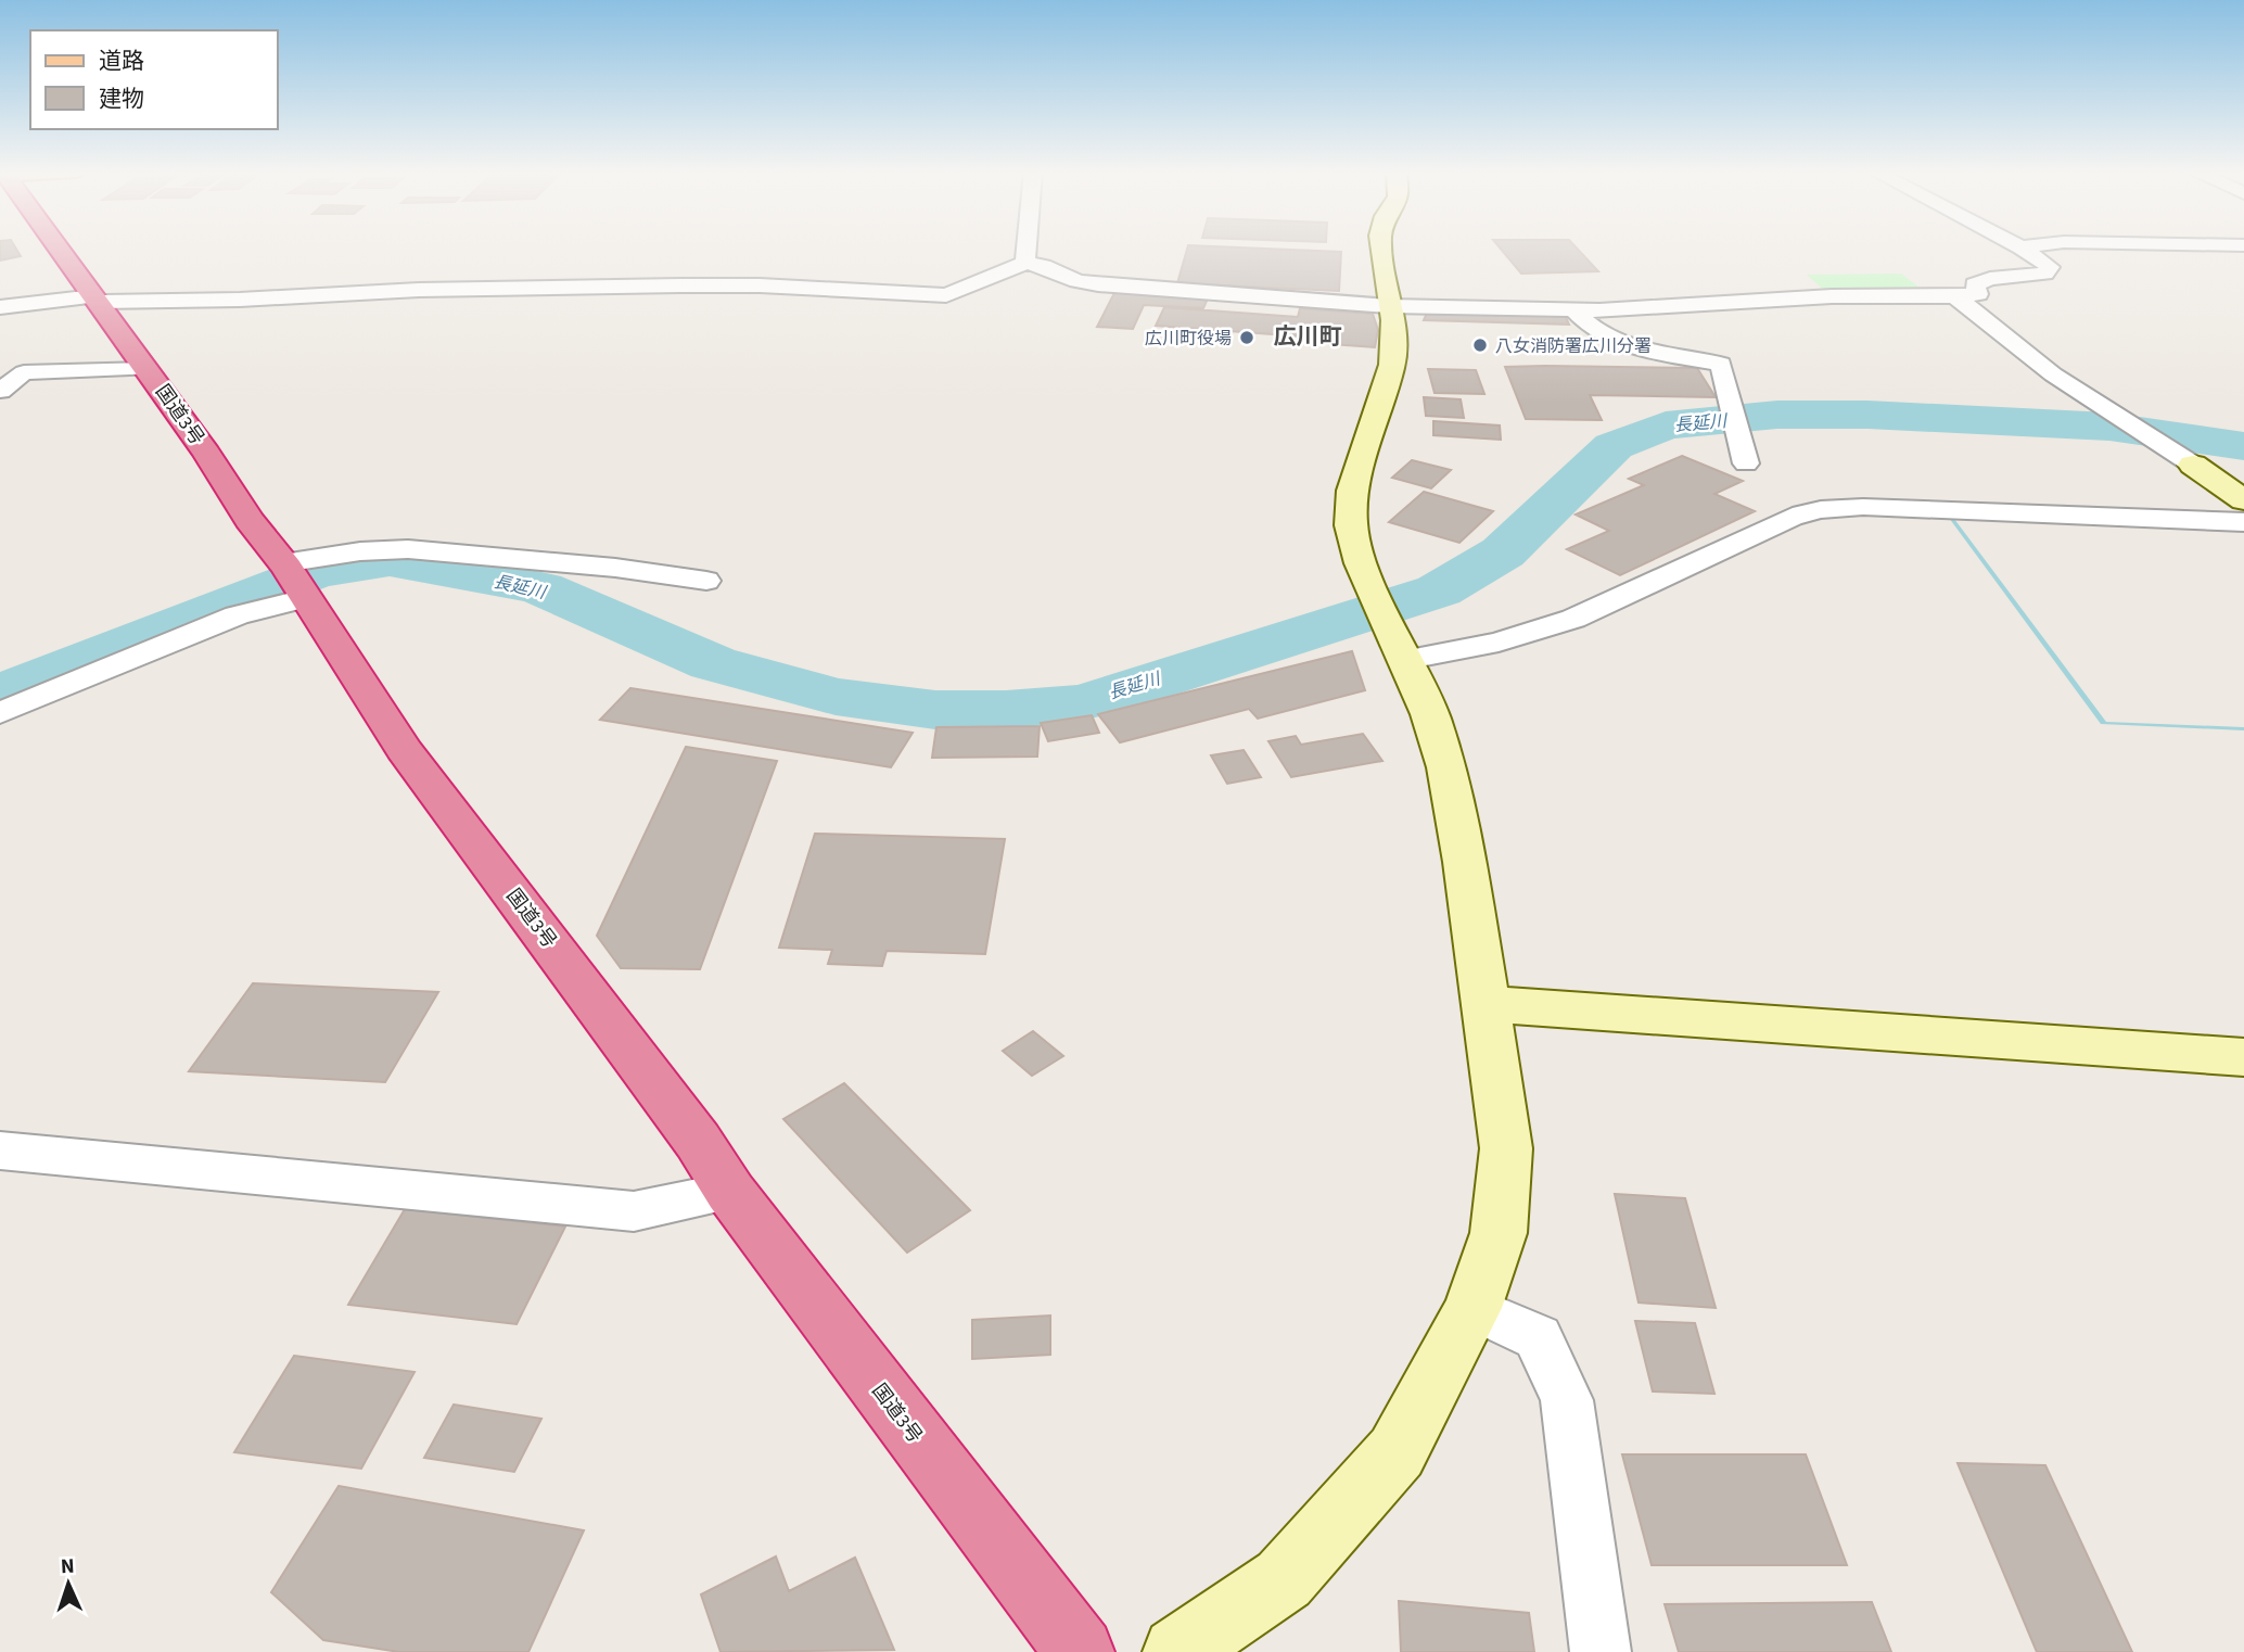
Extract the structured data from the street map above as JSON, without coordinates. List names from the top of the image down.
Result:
{
  "streets": {
    "highway": ["国道3号"]
  },
  "districts": ["広川町"],
  "water": ["長延川"],
  "places": ["広川町役場", "八女消防署広川分署"],
  "legend": ["道路", "建物"],
  "north": "top"
}
